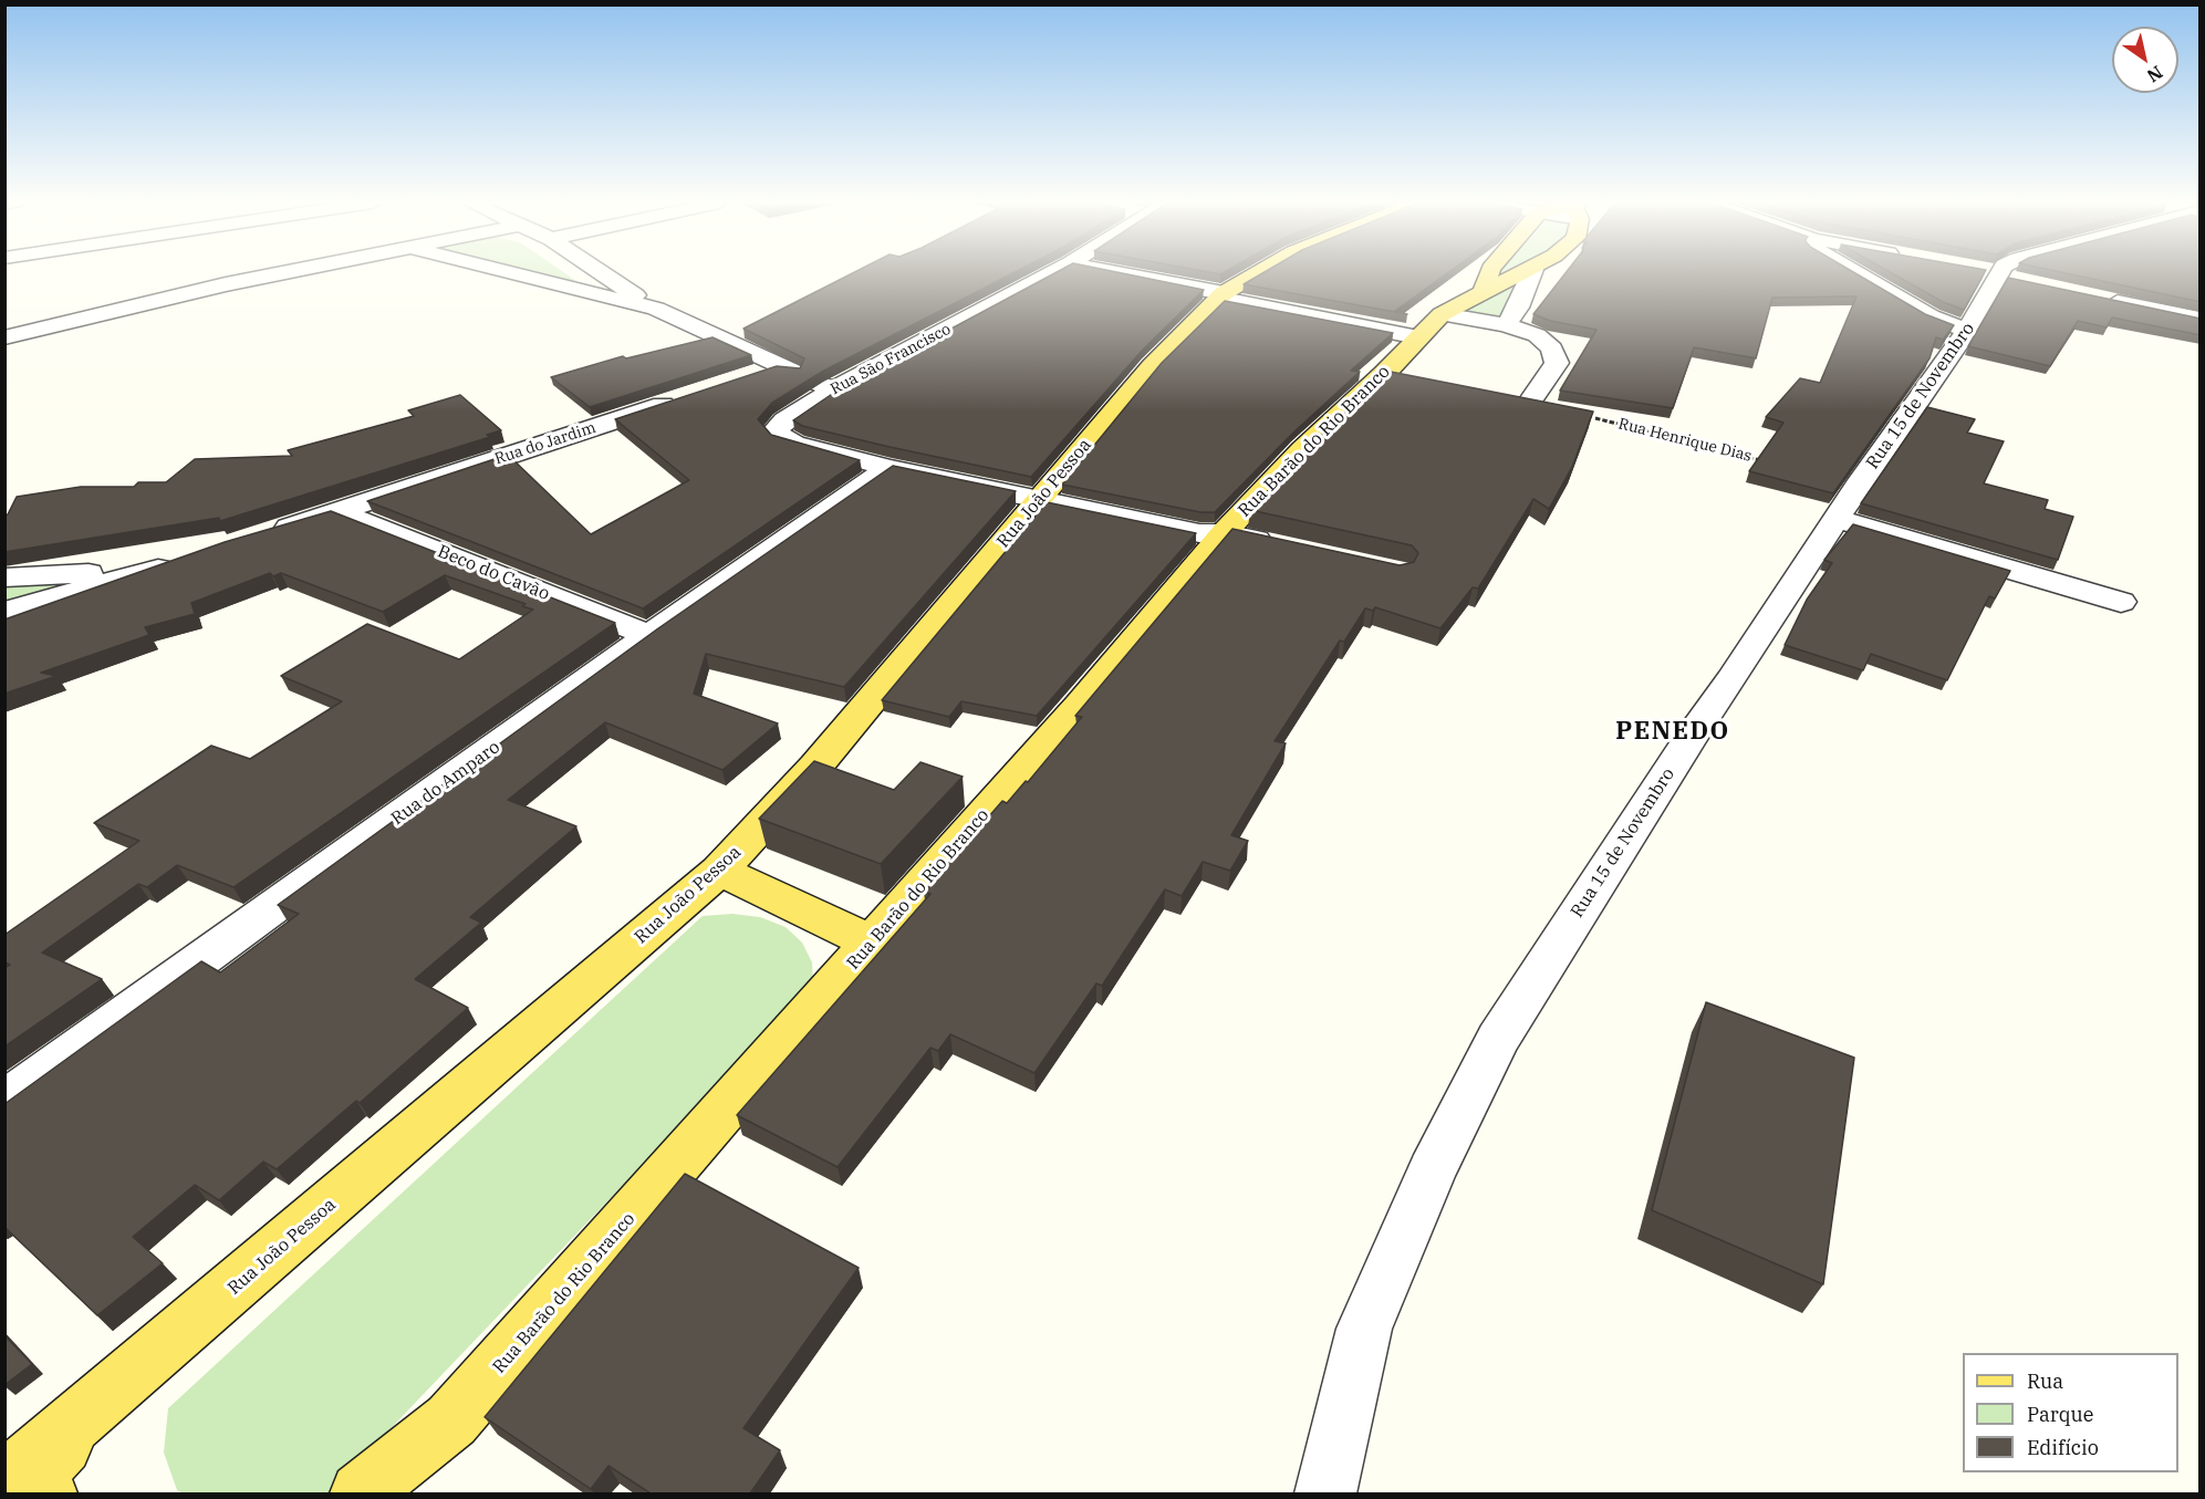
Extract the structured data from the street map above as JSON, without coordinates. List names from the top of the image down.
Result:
{
  "streets": {
    "main road": ["Rua Barão do Rio Branco", "Rua João Pessoa"],
    "street": [
      "Rua São Francisco",
      "Rua 15 de Novembro",
      "Rua Henrique Dias",
      "Rua do Jardim",
      "Beco do Cavão",
      "Rua do Amparo"
    ]
  },
  "crossings": [
    ["Rua São Francisco", "Rua do Amparo"],
    ["Rua do Jardim", "Beco do Cavão"],
    ["Beco do Cavão", "Rua do Amparo"]
  ],
  "districts": ["PENEDO"],
  "legend": ["Rua", "Parque", "Edifício"],
  "north": "bottom right"
}
